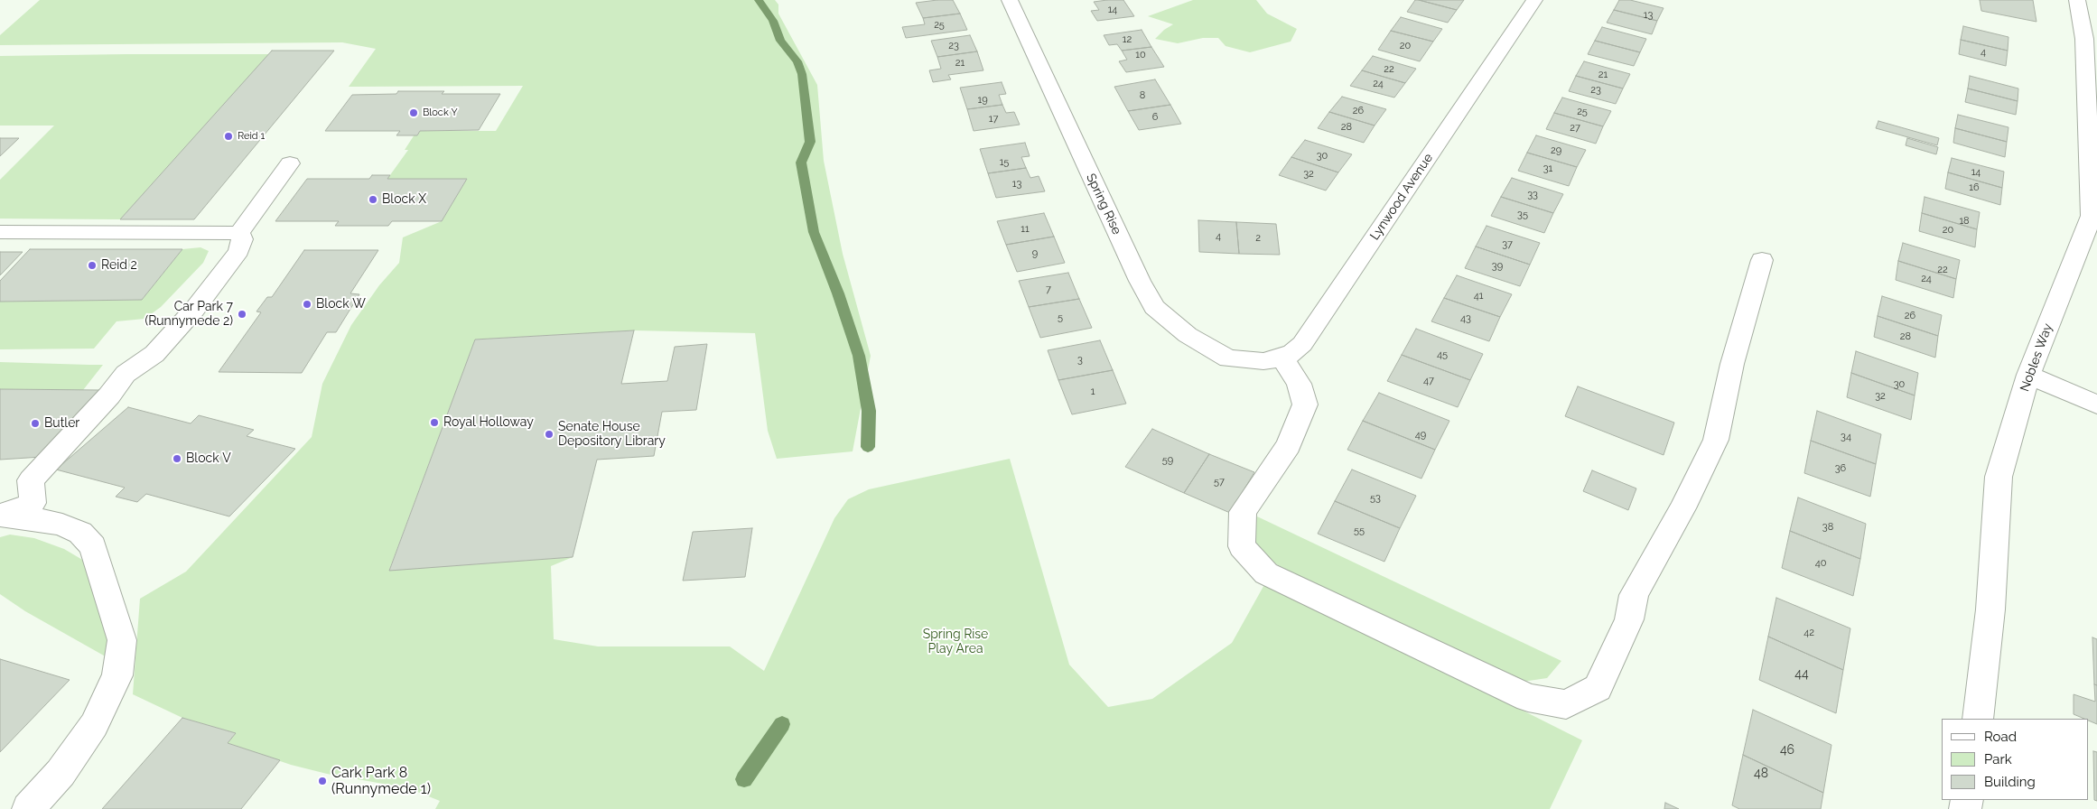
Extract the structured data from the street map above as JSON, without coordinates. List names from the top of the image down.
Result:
{
  "streets": {
    "street": ["Lynwood Avenue", "Spring Rise", "Nobles Way"]
  },
  "crossings": [
    ["Lynwood Avenue", "Spring Rise"]
  ],
  "parks": ["Spring Rise Play Area"],
  "places": [
    "Block Y",
    "Reid 1",
    "Block X",
    "Reid 2",
    "Block W",
    "Car Park 7 (Runnymede 2)",
    "Royal Holloway",
    "Butler",
    "Senate House Depository Library",
    "Block V",
    "Cark Park 8 (Runnymede 1)"
  ],
  "house_numbers": [
    "14",
    "13",
    "25",
    "12",
    "23",
    "20",
    "4",
    "10",
    "21",
    "22",
    "21",
    "24",
    "23",
    "8",
    "19",
    "26",
    "25",
    "6",
    "17",
    "28",
    "27",
    "29",
    "30",
    "15",
    "31",
    "14",
    "32",
    "13",
    "16",
    "33",
    "35",
    "18",
    "11",
    "20",
    "4",
    "2",
    "37",
    "9",
    "39",
    "22",
    "24",
    "7",
    "41",
    "26",
    "5",
    "43",
    "28",
    "45",
    "3",
    "47",
    "30",
    "1",
    "32",
    "49",
    "34",
    "59",
    "36",
    "57",
    "53",
    "38",
    "55",
    "40",
    "42",
    "44",
    "46",
    "48"
  ],
  "legend": ["Road", "Park", "Building"]
}
